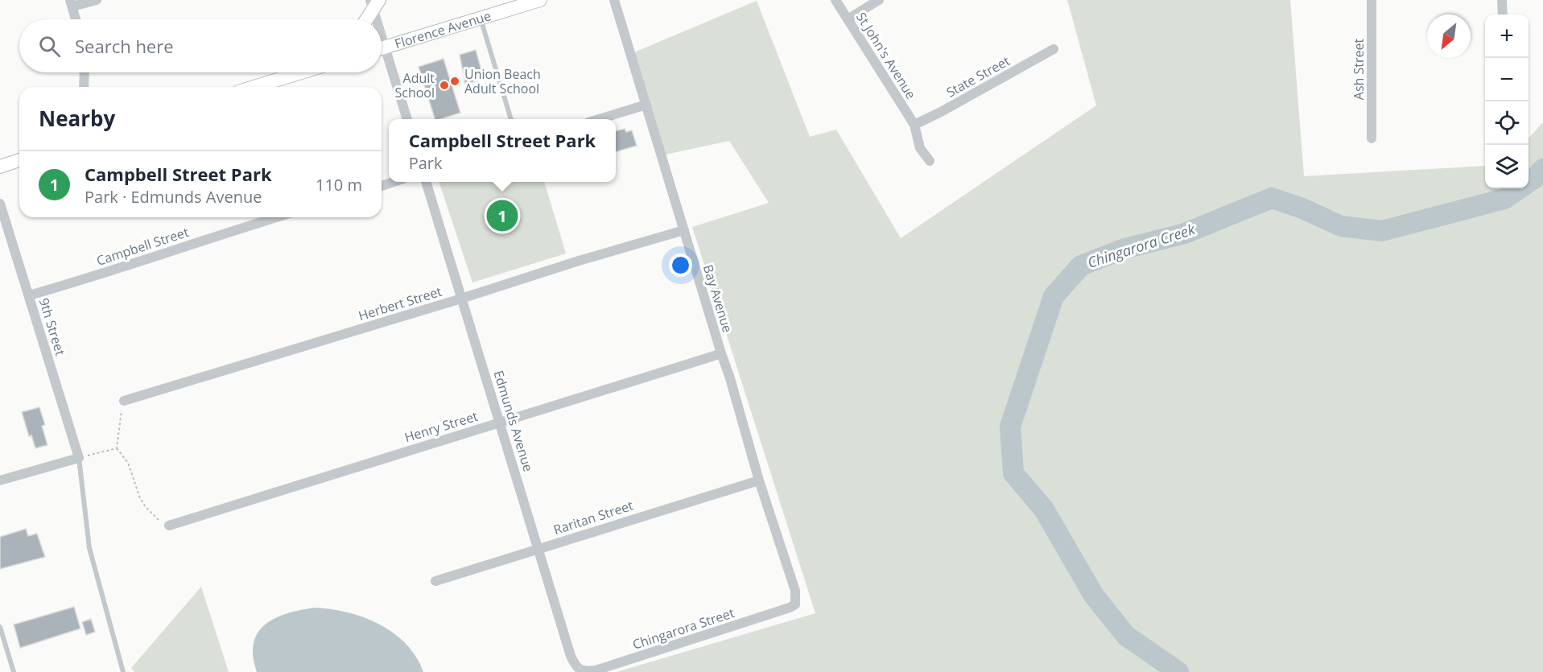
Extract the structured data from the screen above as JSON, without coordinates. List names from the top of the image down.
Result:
{
  "streets": {
    "street": [
      "Florence Avenue",
      "St John's Avenue",
      "Ash Street",
      "State Street",
      "Campbell Street",
      "Bay Avenue",
      "Herbert Street",
      "9th Street",
      "Edmunds Avenue",
      "Henry Street",
      "Raritan Street",
      "Chingarora Street"
    ]
  },
  "crossings": [
    ["St John's Avenue", "State Street"],
    ["Campbell Street", "9th Street"],
    ["Bay Avenue", "Herbert Street"],
    ["Bay Avenue", "Henry Street"],
    ["Bay Avenue", "Raritan Street"],
    ["Bay Avenue", "Chingarora Street"],
    ["Herbert Street", "Edmunds Avenue"],
    ["Edmunds Avenue", "Henry Street"],
    ["Edmunds Avenue", "Raritan Street"],
    ["Edmunds Avenue", "Chingarora Street"]
  ],
  "water": ["Chingarora Creek"],
  "places": ["Union Beach Adult School", "Adult School"],
  "north": "bottom left",
  "page": {
    "map_buttons": ["+", "−"],
    "search": "Search here",
    "heading": "Nearby",
    "popup": ["Campbell Street Park", "Park"],
    "list": [
      {
        "mark": "1",
        "name": "Campbell Street Park",
        "note": "Park · Edmunds Avenue",
        "value": "110 m"
      }
    ],
    "pins": "1"
  }
}
